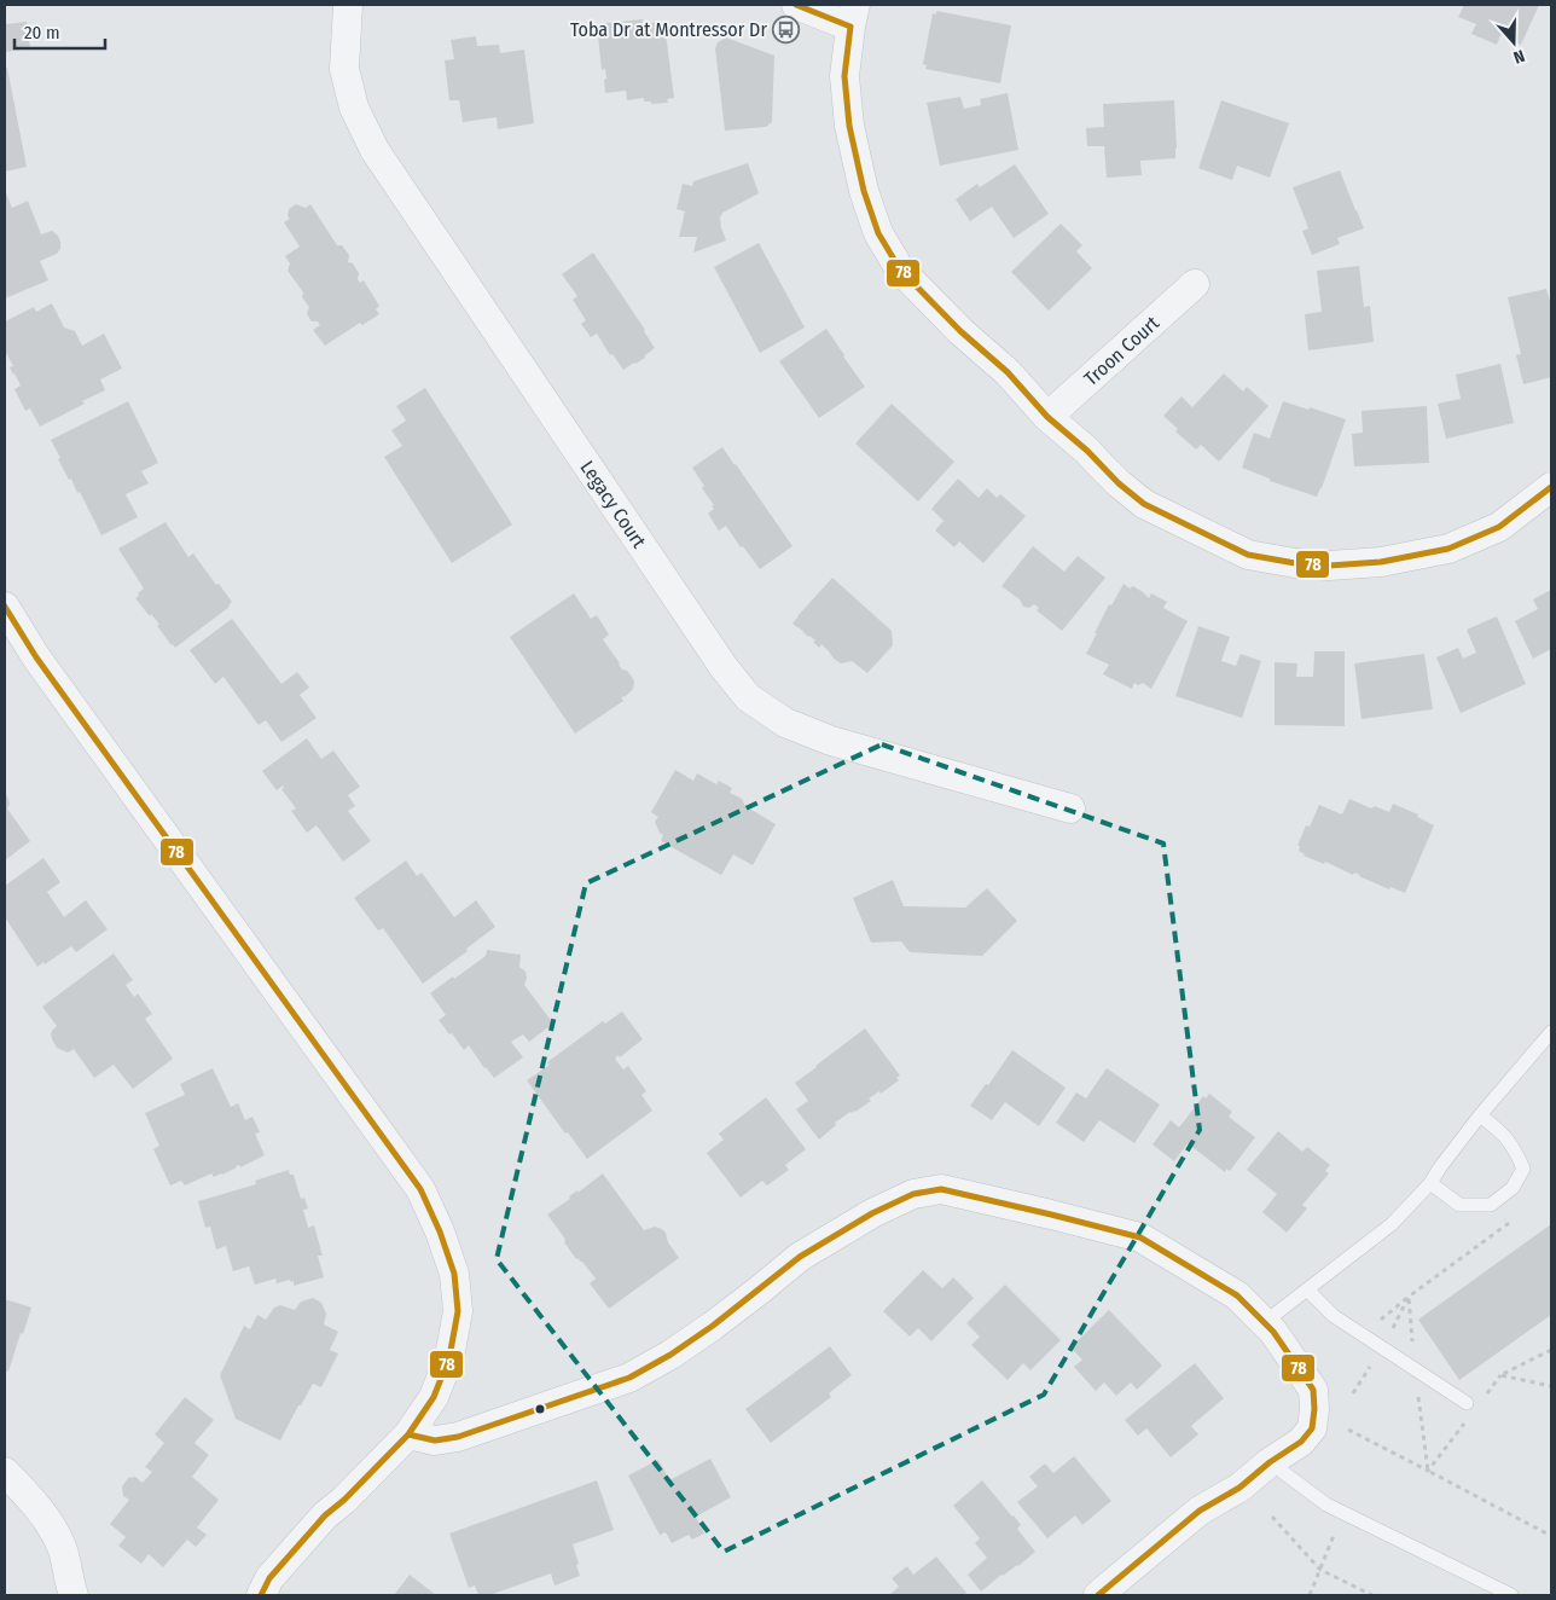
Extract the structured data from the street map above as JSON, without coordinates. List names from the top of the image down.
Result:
{
  "streets": {
    "street": ["Troon Court", "Legacy Court"]
  },
  "places": {
    "bus stop": ["Toba Dr at Montressor Dr"]
  },
  "lines": ["transit line 78"],
  "scale_bar": "20 m",
  "north": "bottom"
}
